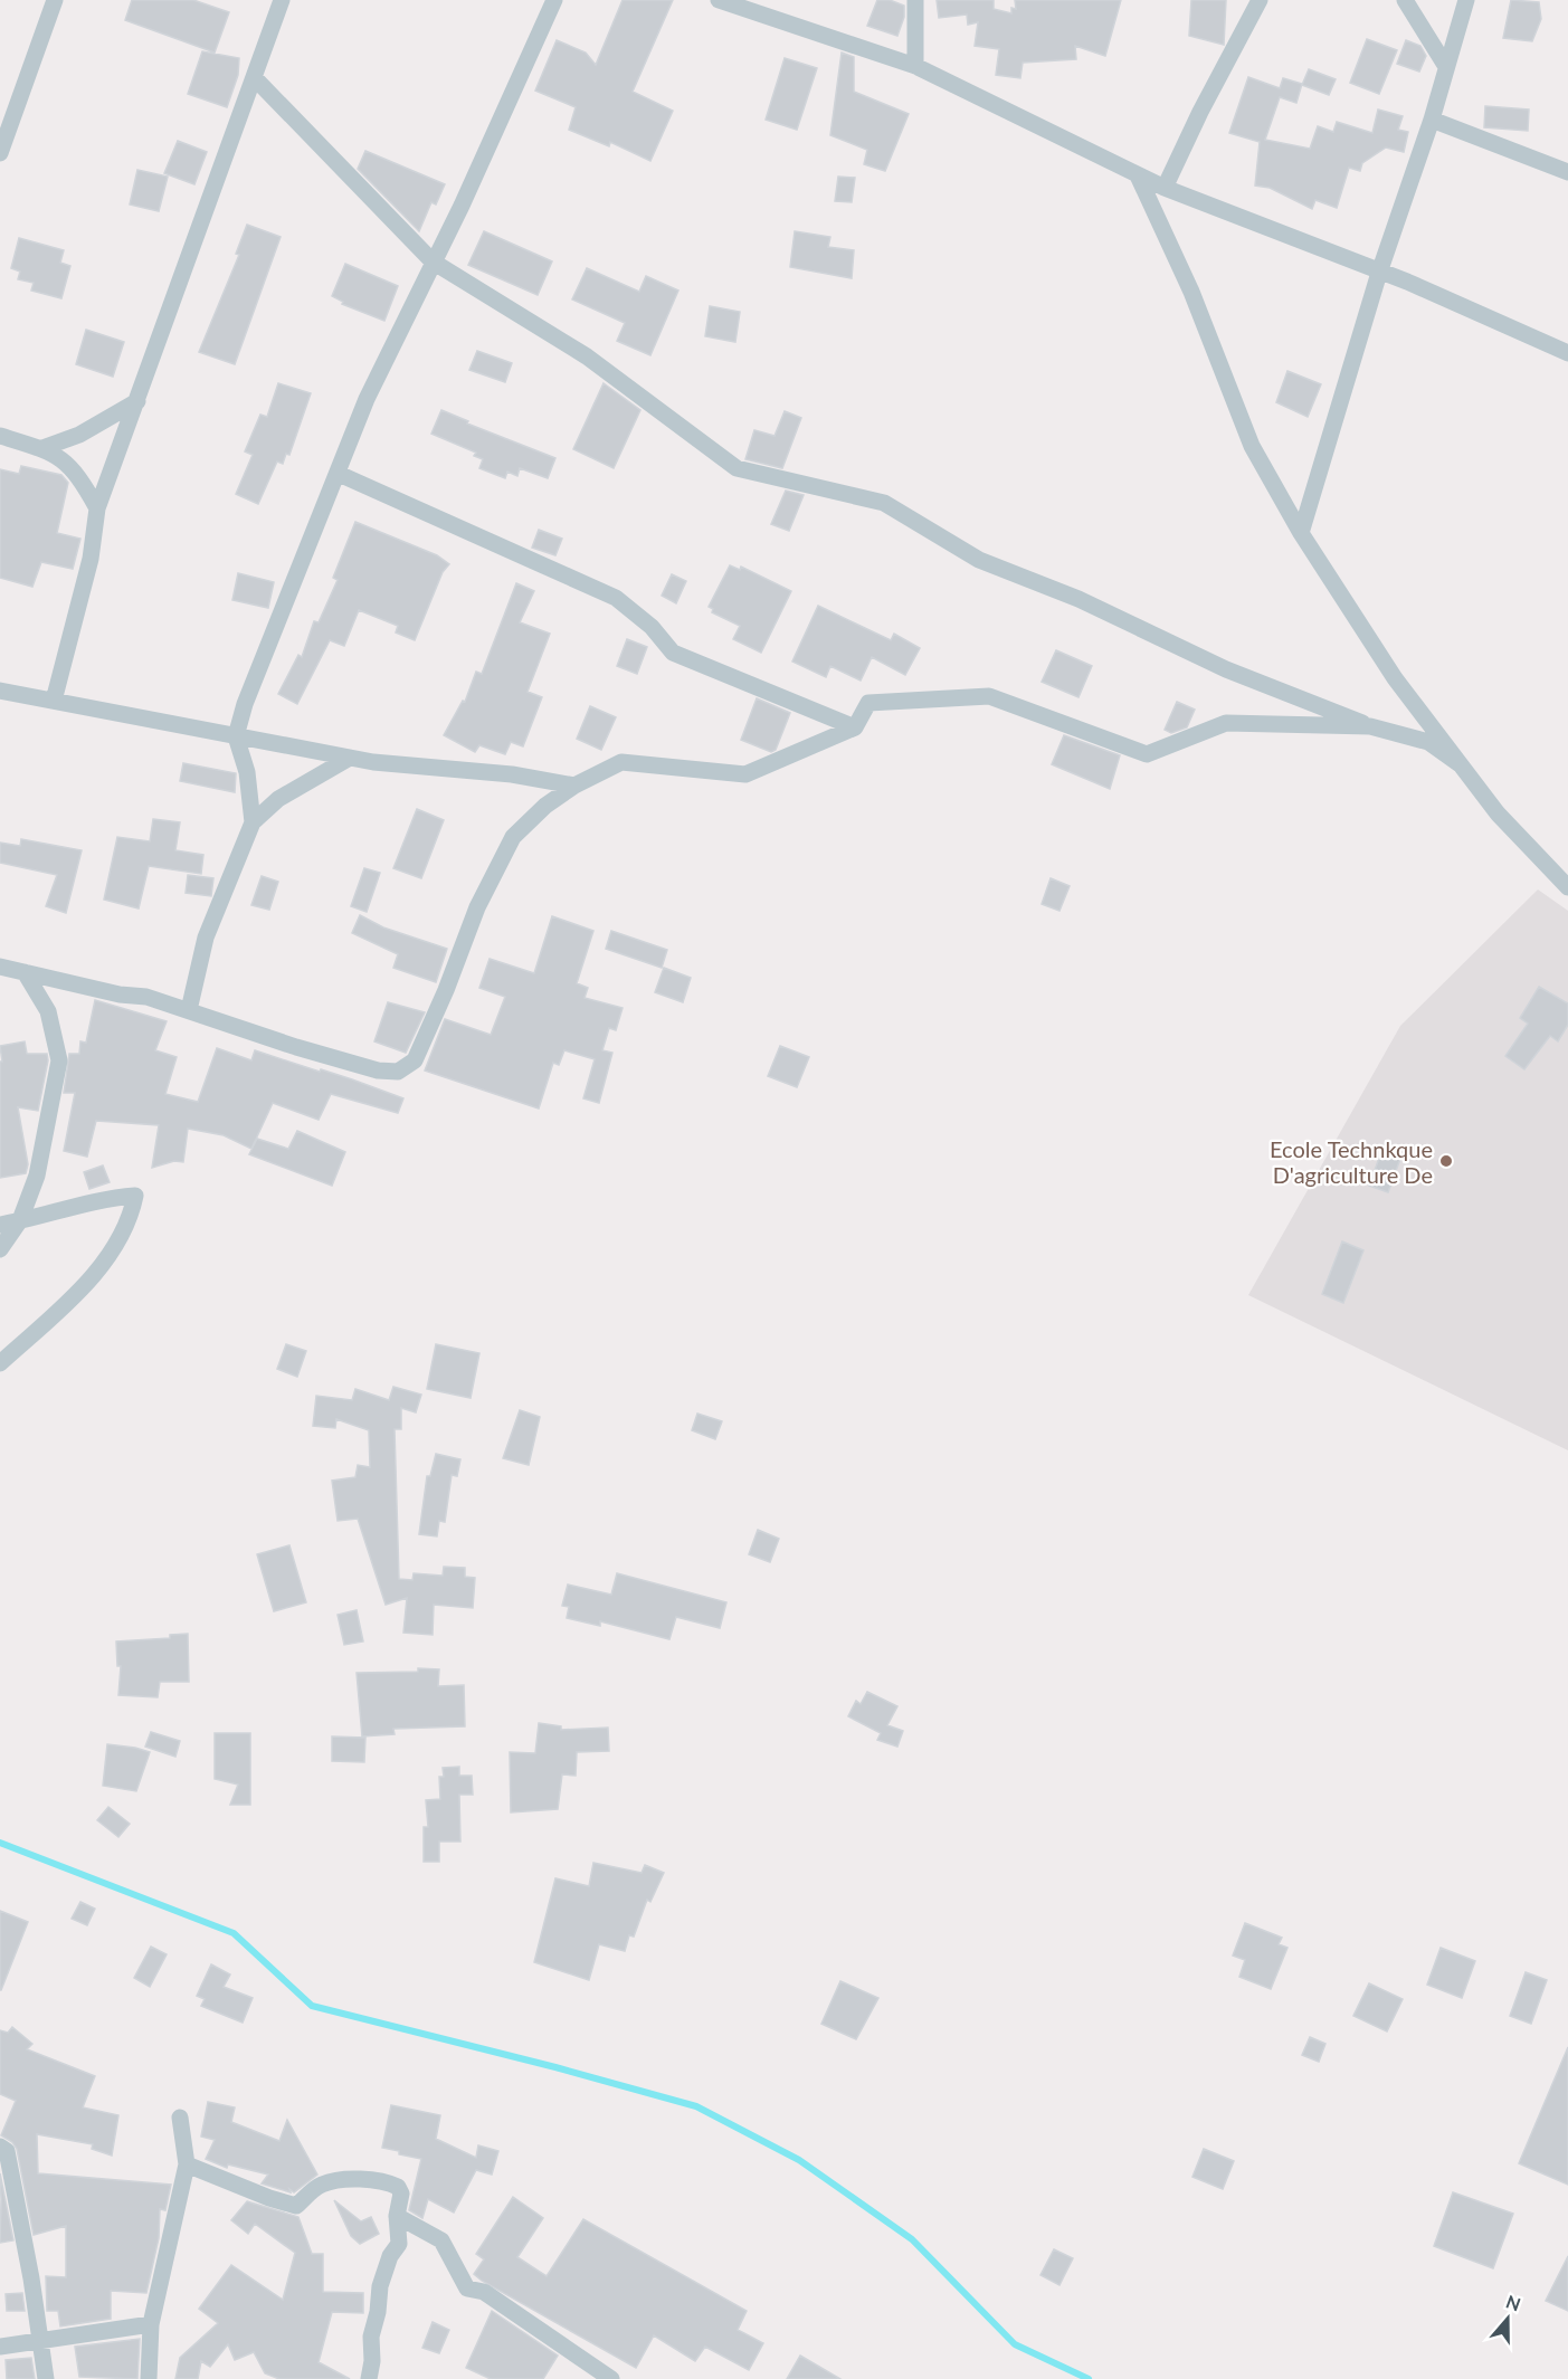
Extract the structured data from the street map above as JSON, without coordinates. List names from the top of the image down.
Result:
{
  "places": ["Ecole Technkque D'agriculture De"],
  "north": "top"
}
